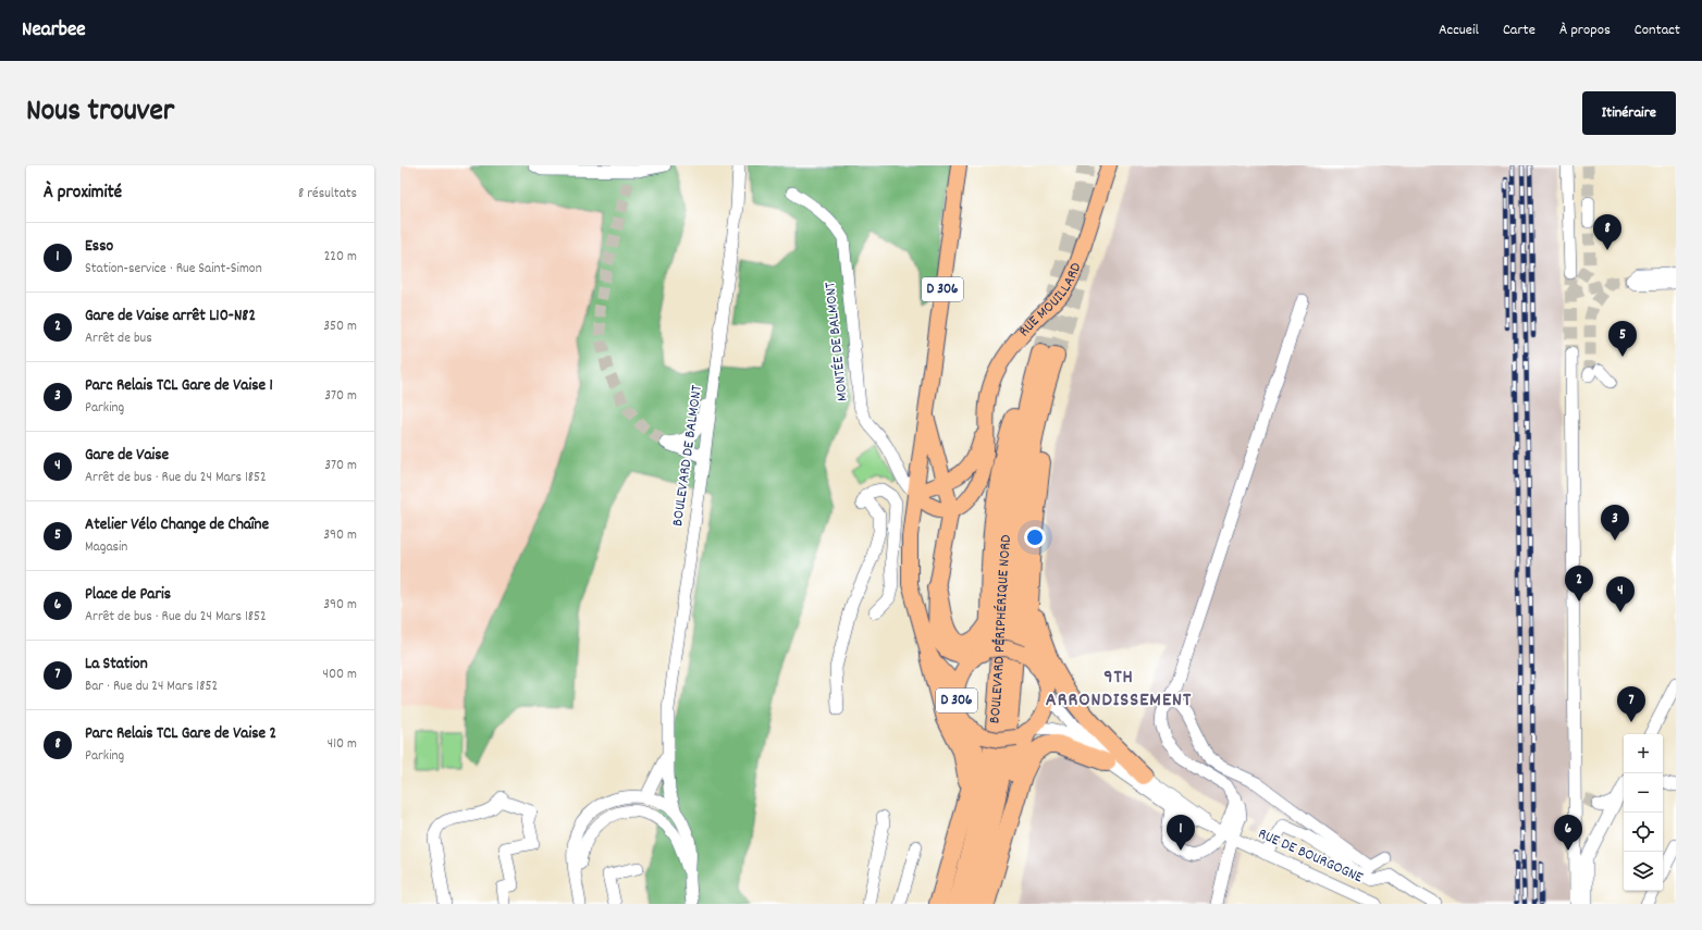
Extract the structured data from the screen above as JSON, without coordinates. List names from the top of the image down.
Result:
{
  "streets": {
    "highway": ["BOULEVARD PÉRIPHÉRIQUE NORD"],
    "main road": ["D 306", "RUE MOUILLARD"],
    "street": ["MONTÉE DE BALMONT", "BOULEVARD DE BALMONT", "RUE DE BOURGOGNE"]
  },
  "crossings": [
    ["D 306", "RUE MOUILLARD"],
    ["D 306", "MONTÉE DE BALMONT"],
    ["D 306", "RUE DE BOURGOGNE"],
    ["RUE MOUILLARD", "MONTÉE DE BALMONT"]
  ],
  "districts": ["9TH ARRONDISSEMENT"],
  "page": {
    "header": "Nearbee",
    "nav": [
      "Accueil",
      "Carte",
      "À propos",
      "Contact"
    ],
    "title": "Nous trouver",
    "buttons": "Itinéraire",
    "heading": ["À proximité", "8 résultats"],
    "pins": [
      "8",
      "5",
      "3",
      "2",
      "4",
      "7",
      "1",
      "6"
    ],
    "list": [
      {
        "mark": "1",
        "name": "Esso",
        "note": "Station-service · Rue Saint-Simon",
        "value": "220 m"
      },
      {
        "mark": "2",
        "name": "Gare de Vaise arrêt L10-N82",
        "note": "Arrêt de bus",
        "value": "350 m"
      },
      {
        "mark": "3",
        "name": "Parc Relais TCL Gare de Vaise 1",
        "note": "Parking",
        "value": "370 m"
      },
      {
        "mark": "4",
        "name": "Gare de Vaise",
        "note": "Arrêt de bus · Rue du 24 Mars 1852",
        "value": "370 m"
      },
      {
        "mark": "5",
        "name": "Atelier Vélo Change de Chaîne",
        "note": "Magasin",
        "value": "390 m"
      },
      {
        "mark": "6",
        "name": "Place de Paris",
        "note": "Arrêt de bus · Rue du 24 Mars 1852",
        "value": "390 m"
      },
      {
        "mark": "7",
        "name": "La Station",
        "note": "Bar · Rue du 24 Mars 1852",
        "value": "400 m"
      },
      {
        "mark": "8",
        "name": "Parc Relais TCL Gare de Vaise 2",
        "note": "Parking",
        "value": "410 m"
      }
    ],
    "map_buttons": ["+", "−"]
  }
}
